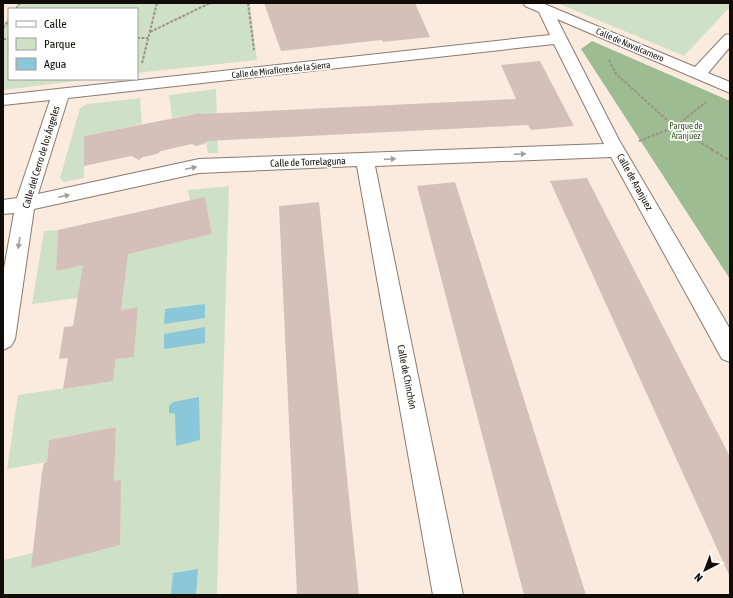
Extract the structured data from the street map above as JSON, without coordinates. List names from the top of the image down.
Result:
{
  "streets": {
    "street": [
      "Calle de Navalcarnero",
      "Calle de Miraflores de la Sierra",
      "Calle del Cerro de los Ángeles",
      "Calle de Torrelaguna",
      "Calle de Aranjuez",
      "Calle de Chinchón"
    ]
  },
  "crossings": [
    ["Calle de Navalcarnero", "Calle de Aranjuez"],
    ["Calle de Miraflores de la Sierra", "Calle del Cerro de los Ángeles"],
    ["Calle de Miraflores de la Sierra", "Calle de Aranjuez"],
    ["Calle del Cerro de los Ángeles", "Calle de Torrelaguna"],
    ["Calle de Torrelaguna", "Calle de Aranjuez"],
    ["Calle de Torrelaguna", "Calle de Chinchón"]
  ],
  "one_way": ["Calle del Cerro de los Ángeles", "Calle de Torrelaguna"],
  "parks": ["Parque de Aranjuez"],
  "legend": ["Calle", "Parque", "Agua"],
  "north": "bottom left"
}
